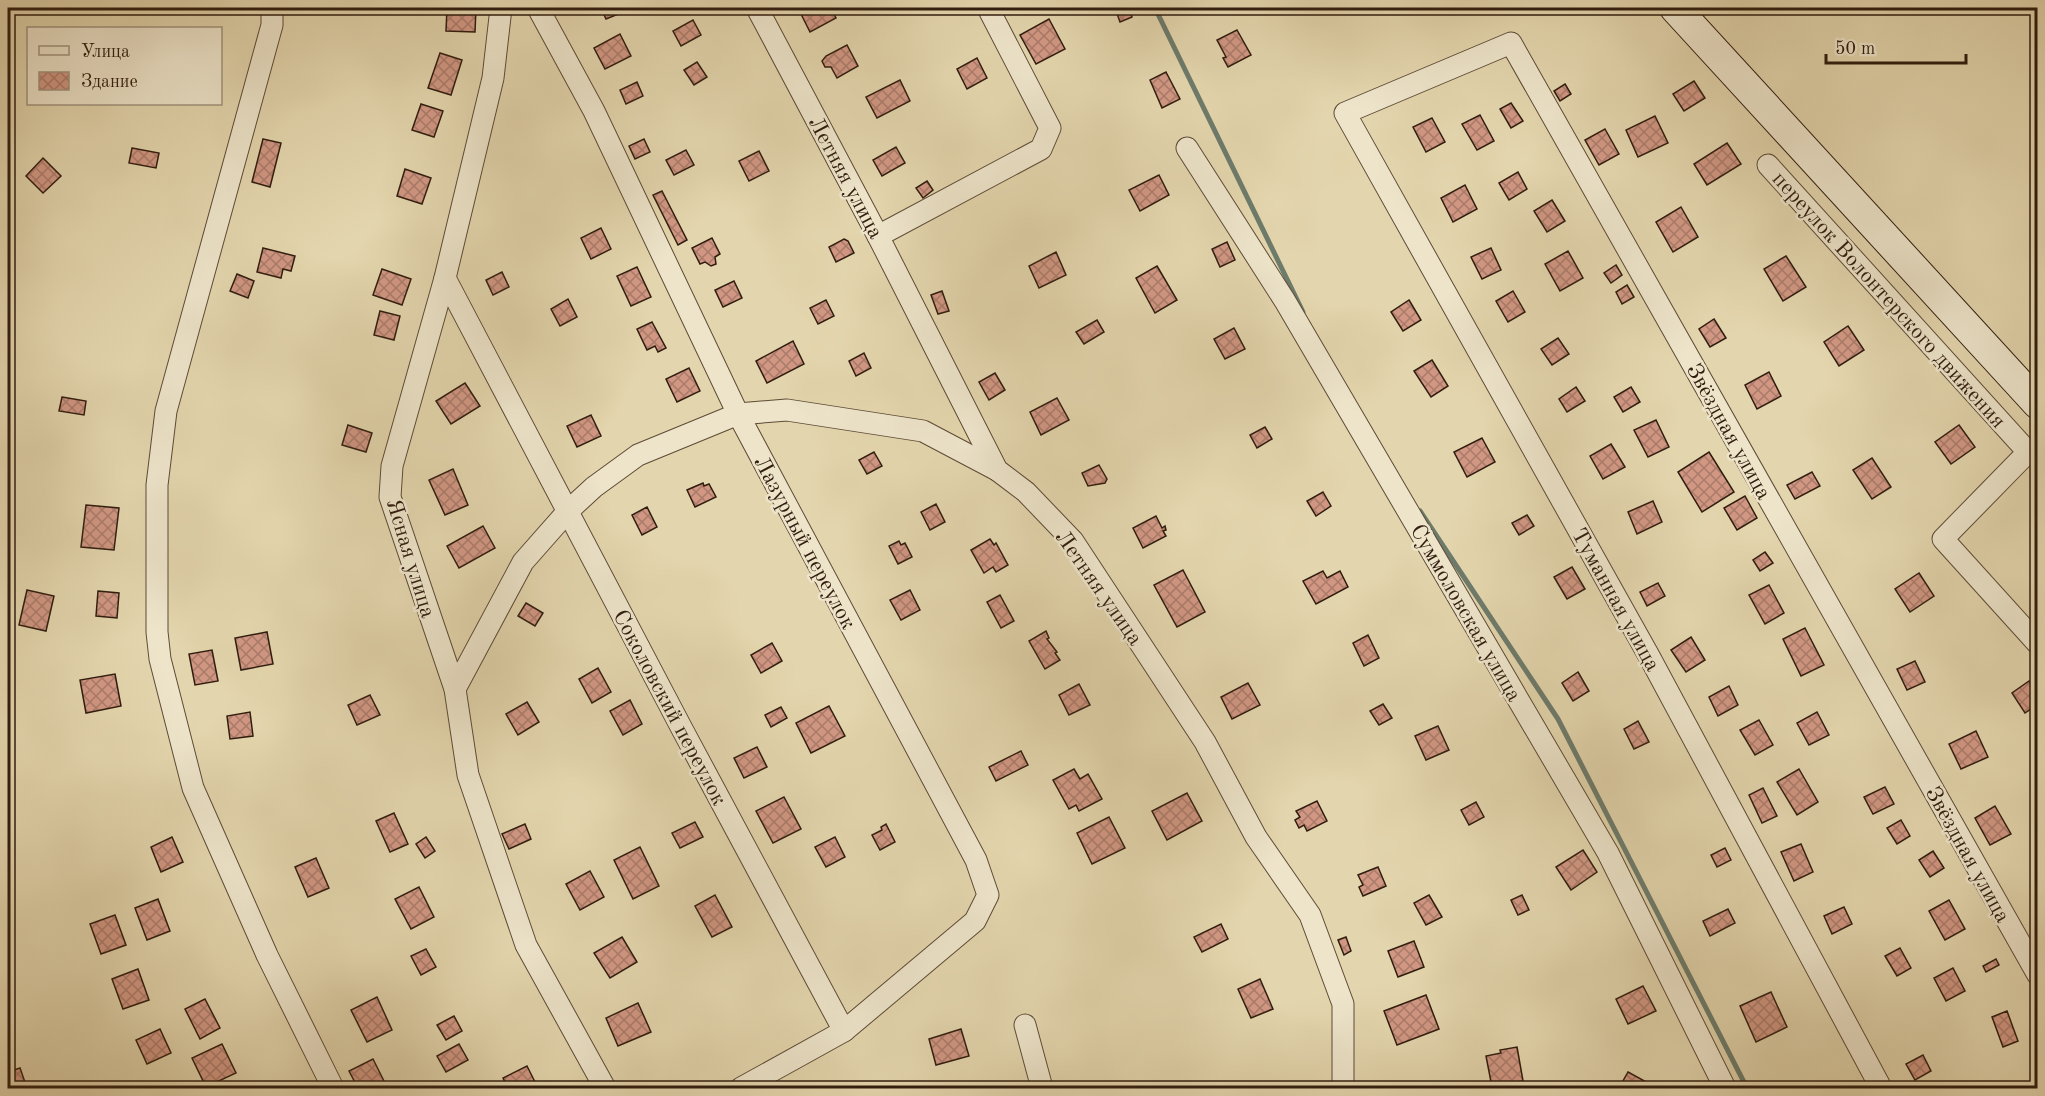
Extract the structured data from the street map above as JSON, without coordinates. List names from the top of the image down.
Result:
{
  "streets": {
    "street": [
      "Летняя улица",
      "переулок Волонтерского движения",
      "Звёздная улица",
      "Лазурный переулок",
      "Ясная улица",
      "Туманная улица",
      "Суммоловская улица",
      "Соколовский переулок"
    ]
  },
  "crossings": [
    ["Звёздная улица", "Туманная улица"],
    ["Лазурный переулок", "Соколовский переулок"],
    ["Ясная улица", "Соколовский переулок"]
  ],
  "legend": ["Улица", "Здание"],
  "scale_bar": "50 m"
}
